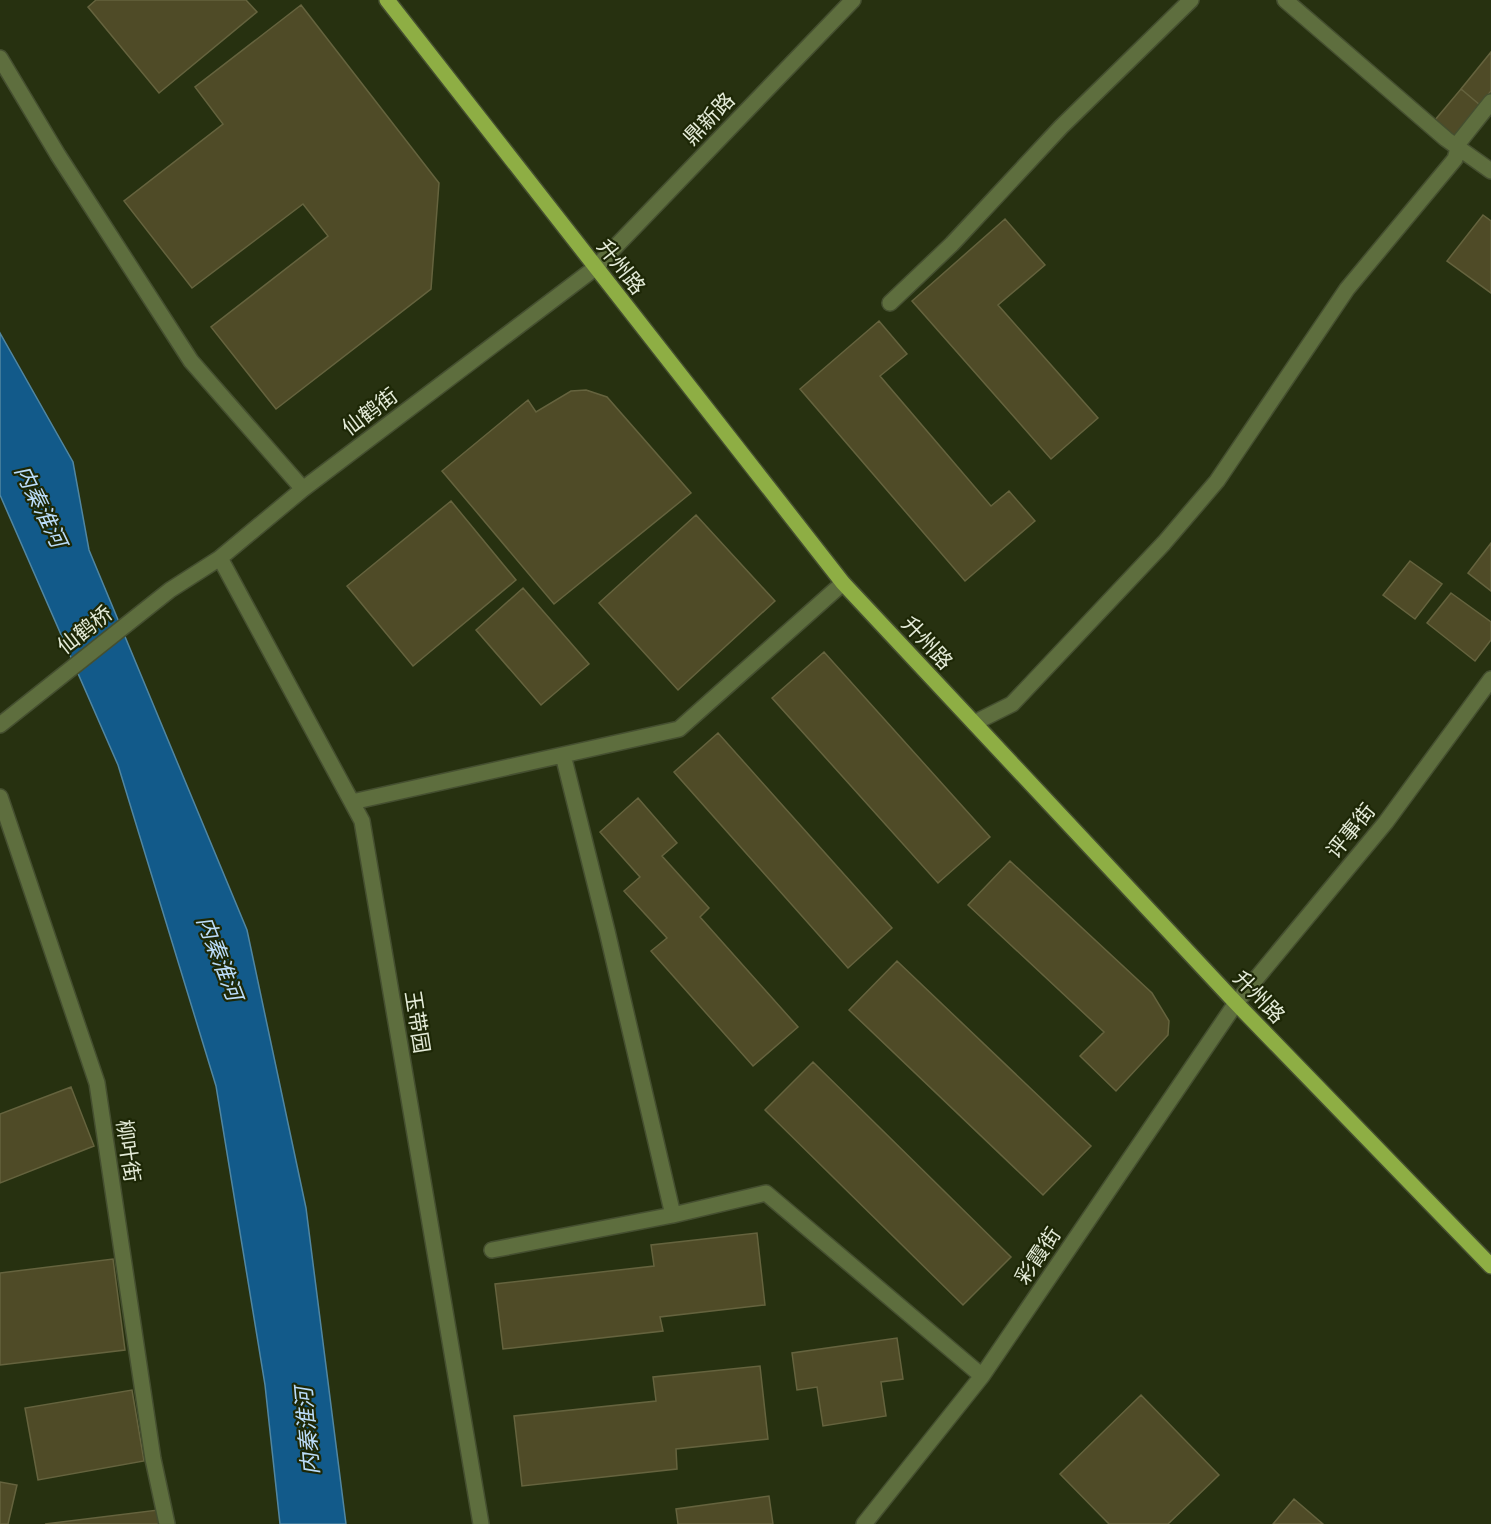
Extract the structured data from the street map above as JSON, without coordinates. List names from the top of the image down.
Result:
{
  "streets": {
    "main road": ["升州路"],
    "street": [
      "鼎新路",
      "仙鹤街",
      "仙鹤桥",
      "评事街",
      "玉带园",
      "柳叶街",
      "彩霞街"
    ]
  },
  "crossings": [
    ["鼎新路", "升州路"],
    ["鼎新路", "仙鹤街"],
    ["升州路", "仙鹤街"],
    ["升州路", "评事街"],
    ["升州路", "彩霞街"],
    ["仙鹤街", "仙鹤桥"],
    ["仙鹤街", "玉带园"],
    ["评事街", "彩霞街"]
  ],
  "water": ["内秦淮河"]
}
